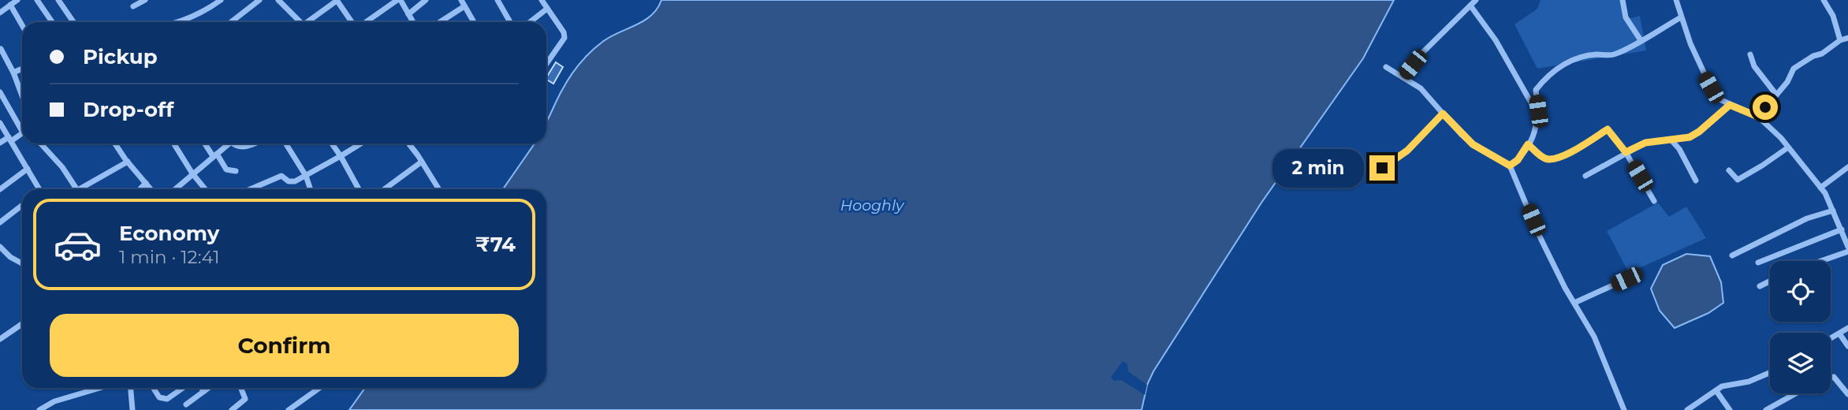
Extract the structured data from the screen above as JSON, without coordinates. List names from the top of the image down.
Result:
{
  "water": ["Hooghly"],
  "page": {
    "banner": ["Pickup", "Drop-off"],
    "bubble": "2 min",
    "list": [
      {
        "name": "Economy",
        "note": "1 min · 12:41",
        "value": "₹74"
      }
    ],
    "buttons": "Confirm"
  }
}
